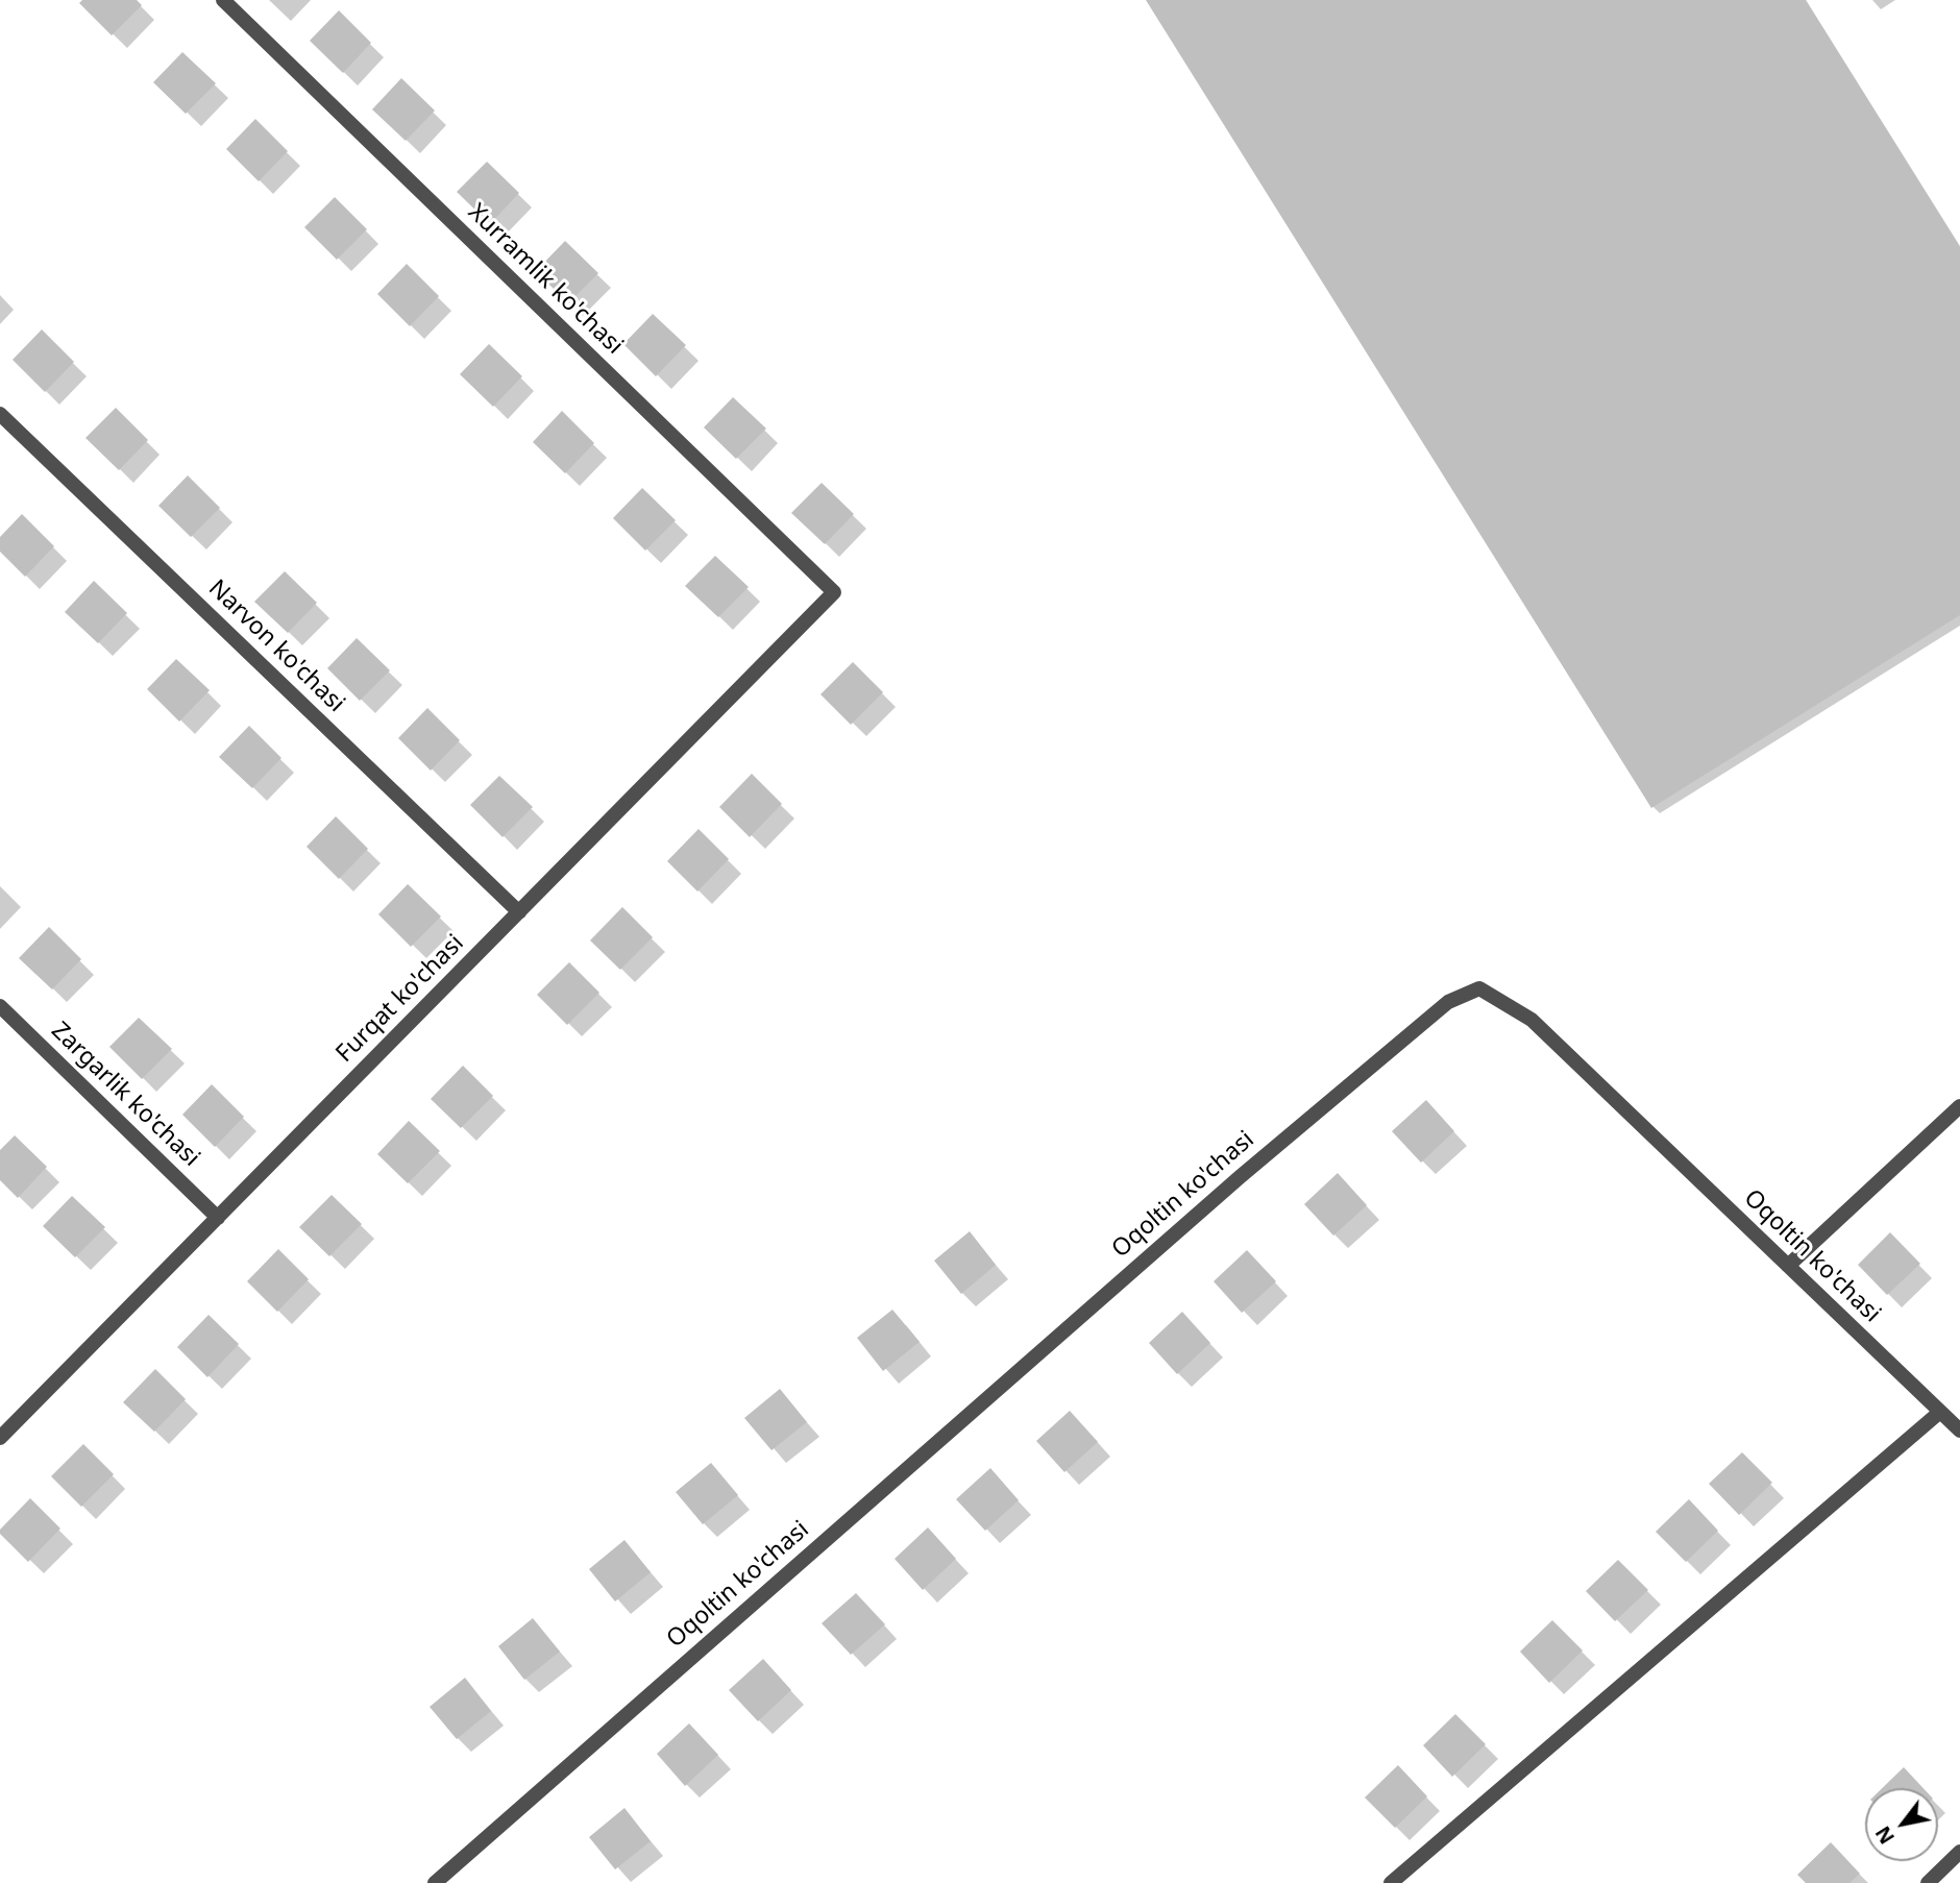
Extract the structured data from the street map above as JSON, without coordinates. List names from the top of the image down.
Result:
{
  "streets": {
    "street": [
      "Xurramlik ko'chasi",
      "Narvon ko'chasi",
      "Furqat ko'chasi",
      "Zargarlik ko'chasi",
      "Oqoltin ko'chasi"
    ]
  },
  "crossings": [
    ["Xurramlik ko'chasi", "Furqat ko'chasi"],
    ["Narvon ko'chasi", "Furqat ko'chasi"],
    ["Furqat ko'chasi", "Zargarlik ko'chasi"]
  ],
  "north": "bottom left"
}
